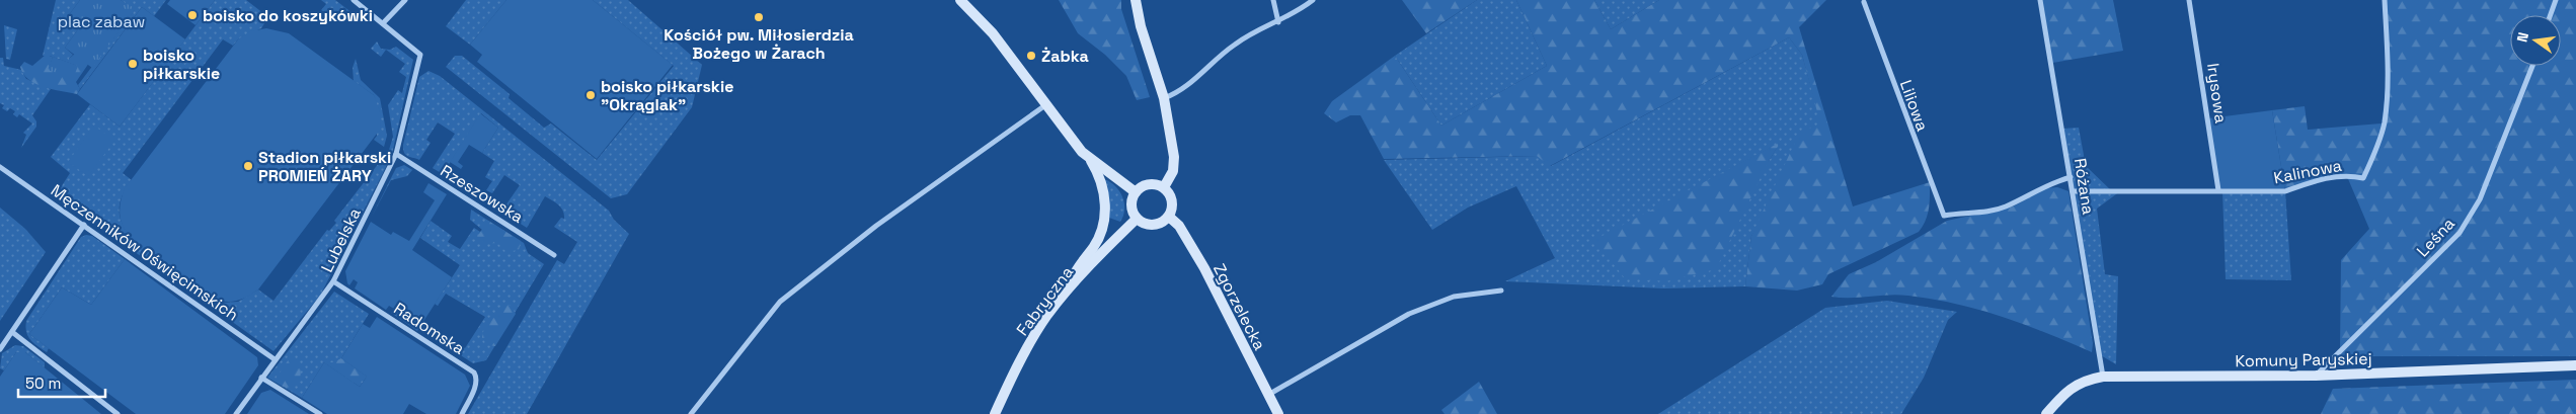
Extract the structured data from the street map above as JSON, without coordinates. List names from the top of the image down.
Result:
{
  "streets": {
    "street": [
      "Irysowa",
      "Liliowa",
      "Kalinowa",
      "Różana",
      "Rzeszowska",
      "Leśna",
      "Lubelska",
      "Męczenników Oświęcimskich",
      "Fabryczna",
      "Zgorzelecka",
      "Radomska",
      "Komuny Paryskiej"
    ]
  },
  "crossings": [
    ["Irysowa", "Kalinowa"],
    ["Liliowa", "Różana"],
    ["Kalinowa", "Różana"],
    ["Różana", "Komuny Paryskiej"],
    ["Rzeszowska", "Lubelska"],
    ["Leśna", "Komuny Paryskiej"],
    ["Lubelska", "Męczenników Oświęcimskich"],
    ["Lubelska", "Radomska"],
    ["Fabryczna", "Zgorzelecka"]
  ],
  "parks": ["plac zabaw"],
  "places": [
    "boisko do koszykówki",
    "Kościół pw. Miłosierdzia Bożego w Żarach",
    "Żabka",
    "boisko piłkarskie",
    "boisko piłkarskie \"Okrąglak\"",
    "Stadion piłkarski PROMIEŃ ŻARY"
  ],
  "scale_bar": "50 m",
  "north": "left"
}
